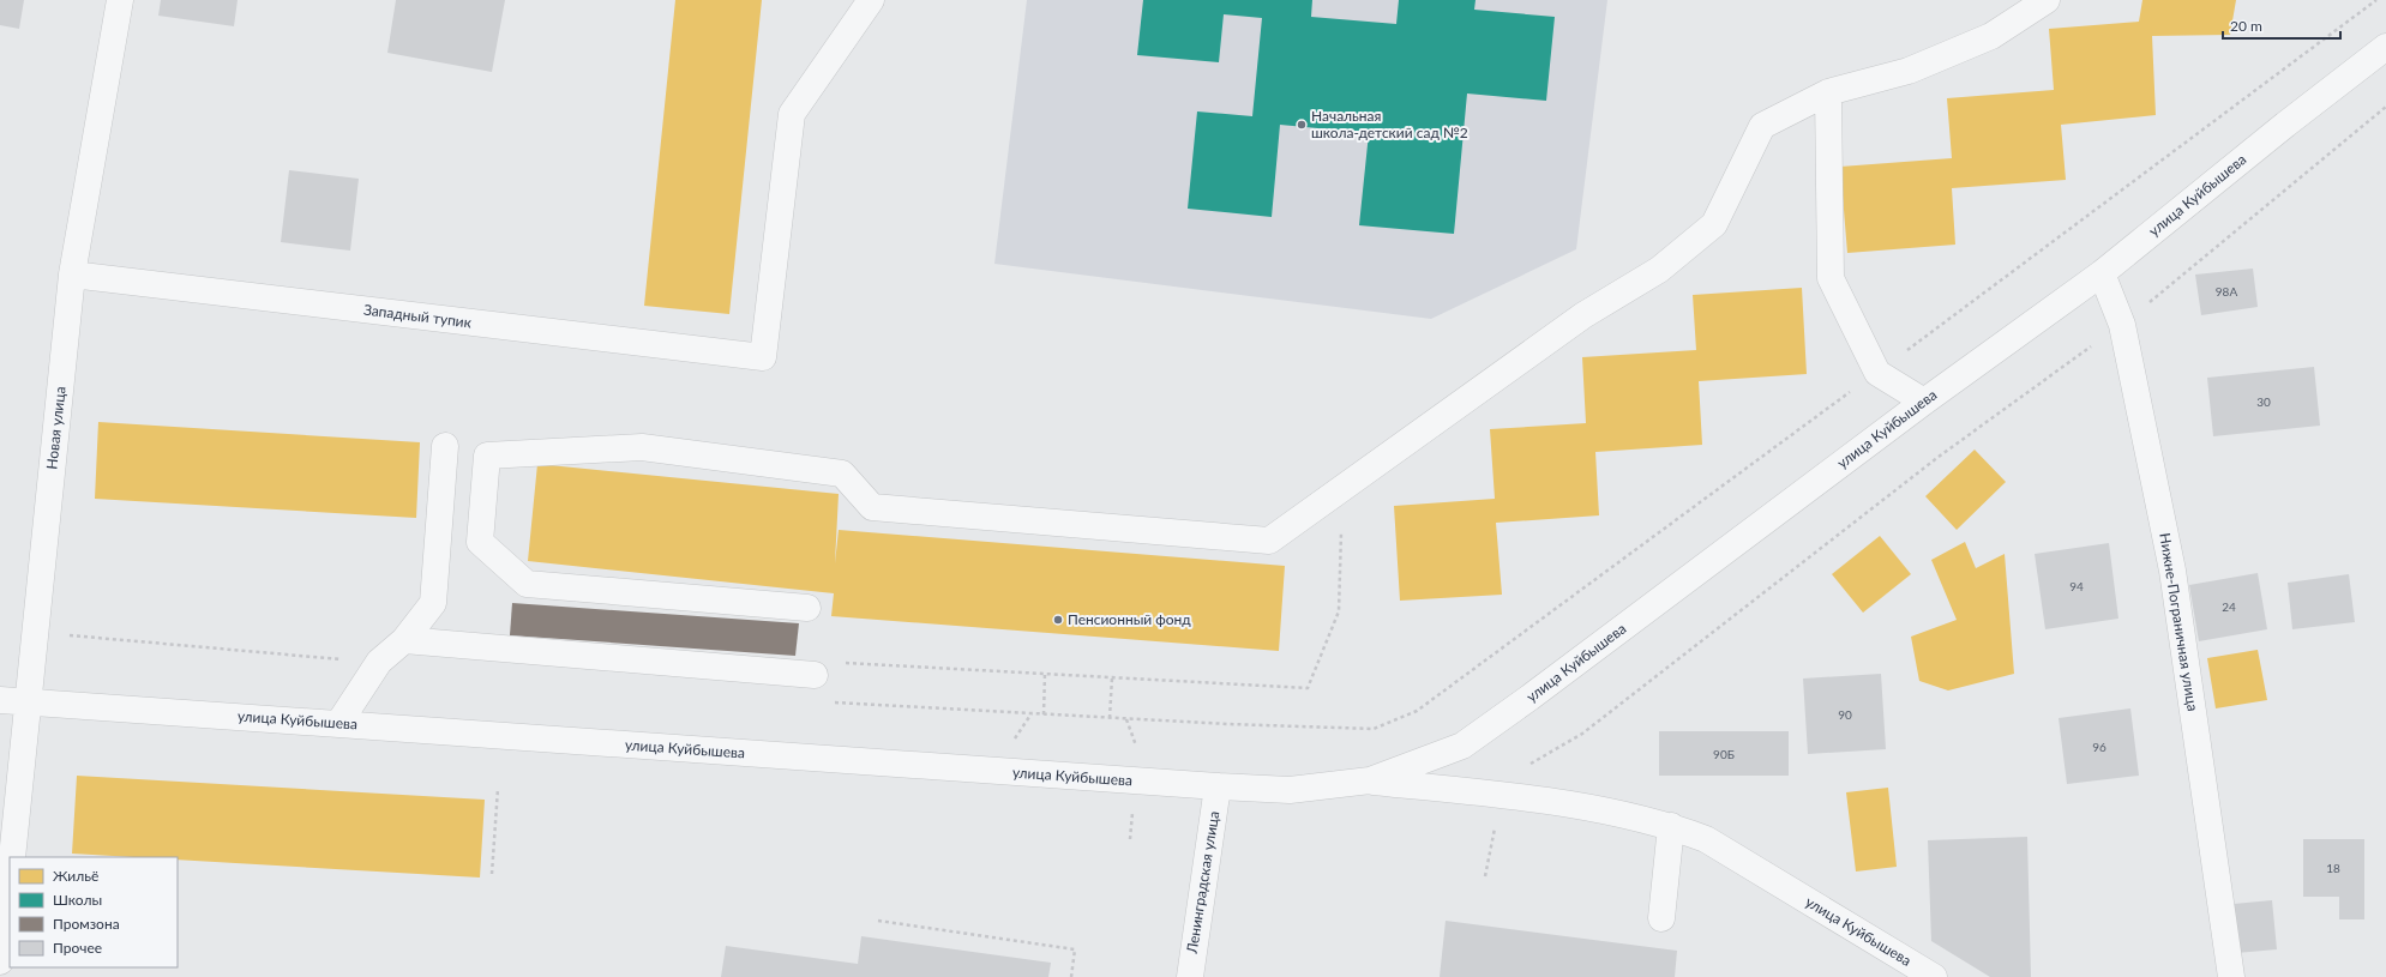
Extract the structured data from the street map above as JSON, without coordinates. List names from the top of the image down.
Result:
{
  "streets": {
    "street": [
      "улица Куйбышева",
      "Западный тупик",
      "Новая улица",
      "Нижне-Пограничная улица",
      "Ленинградская улица"
    ]
  },
  "crossings": [
    ["улица Куйбышева", "Новая улица"],
    ["улица Куйбышева", "Нижне-Пограничная улица"],
    ["улица Куйбышева", "Ленинградская улица"],
    ["Западный тупик", "Новая улица"]
  ],
  "places": ["Начальная школа-детский сад №2", "Пенсионный фонд"],
  "house_numbers": [
    "98А",
    "30",
    "94",
    "24",
    "90",
    "96",
    "90Б",
    "18"
  ],
  "legend": [
    "Жильё",
    "Школы",
    "Промзона",
    "Прочее"
  ],
  "scale_bar": "20 m"
}
